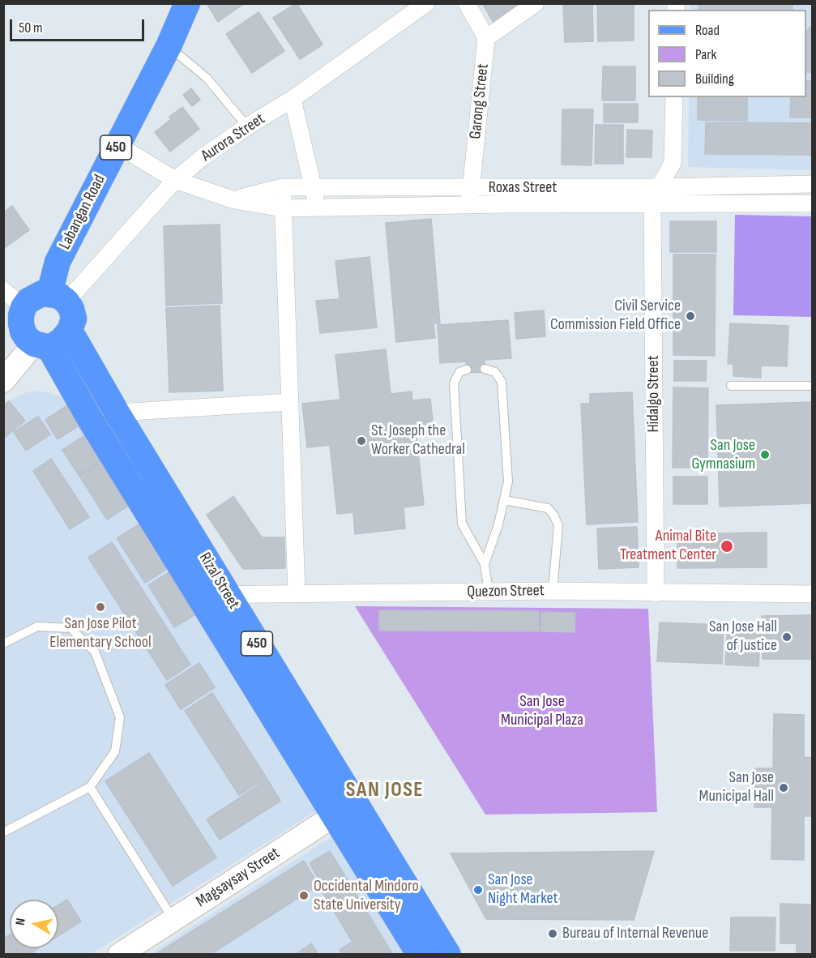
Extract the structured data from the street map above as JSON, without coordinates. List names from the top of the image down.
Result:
{
  "streets": {
    "main road": ["450", "Labangan Road", "Rizal Street"],
    "street": [
      "Garong Street",
      "Aurora Street",
      "Roxas Street",
      "Hidalgo Street",
      "Quezon Street",
      "Magsaysay Street"
    ]
  },
  "crossings": [
    ["Garong Street", "Roxas Street"],
    ["Aurora Street", "Roxas Street"],
    ["Aurora Street", "Labangan Road"],
    ["Aurora Street", "Rizal Street"],
    ["Roxas Street", "Labangan Road"],
    ["Roxas Street", "Hidalgo Street"],
    ["Labangan Road", "Rizal Street"],
    ["Hidalgo Street", "Quezon Street"],
    ["Rizal Street", "Quezon Street"],
    ["Rizal Street", "Magsaysay Street"]
  ],
  "districts": ["SAN JOSE"],
  "parks": ["San Jose Municipal Plaza"],
  "places": [
    "Civil Service Commission Field Office",
    "St. Joseph the Worker Cathedral",
    "San Jose Gymnasium",
    "Animal Bite Treatment Center",
    "San Jose Pilot Elementary School",
    "San Jose Hall of Justice",
    "San Jose Municipal Hall",
    "San Jose Night Market",
    "Occidental Mindoro State University",
    "Bureau of Internal Revenue"
  ],
  "legend": ["Road", "Park", "Building"],
  "scale_bar": "50 m",
  "north": "left"
}
